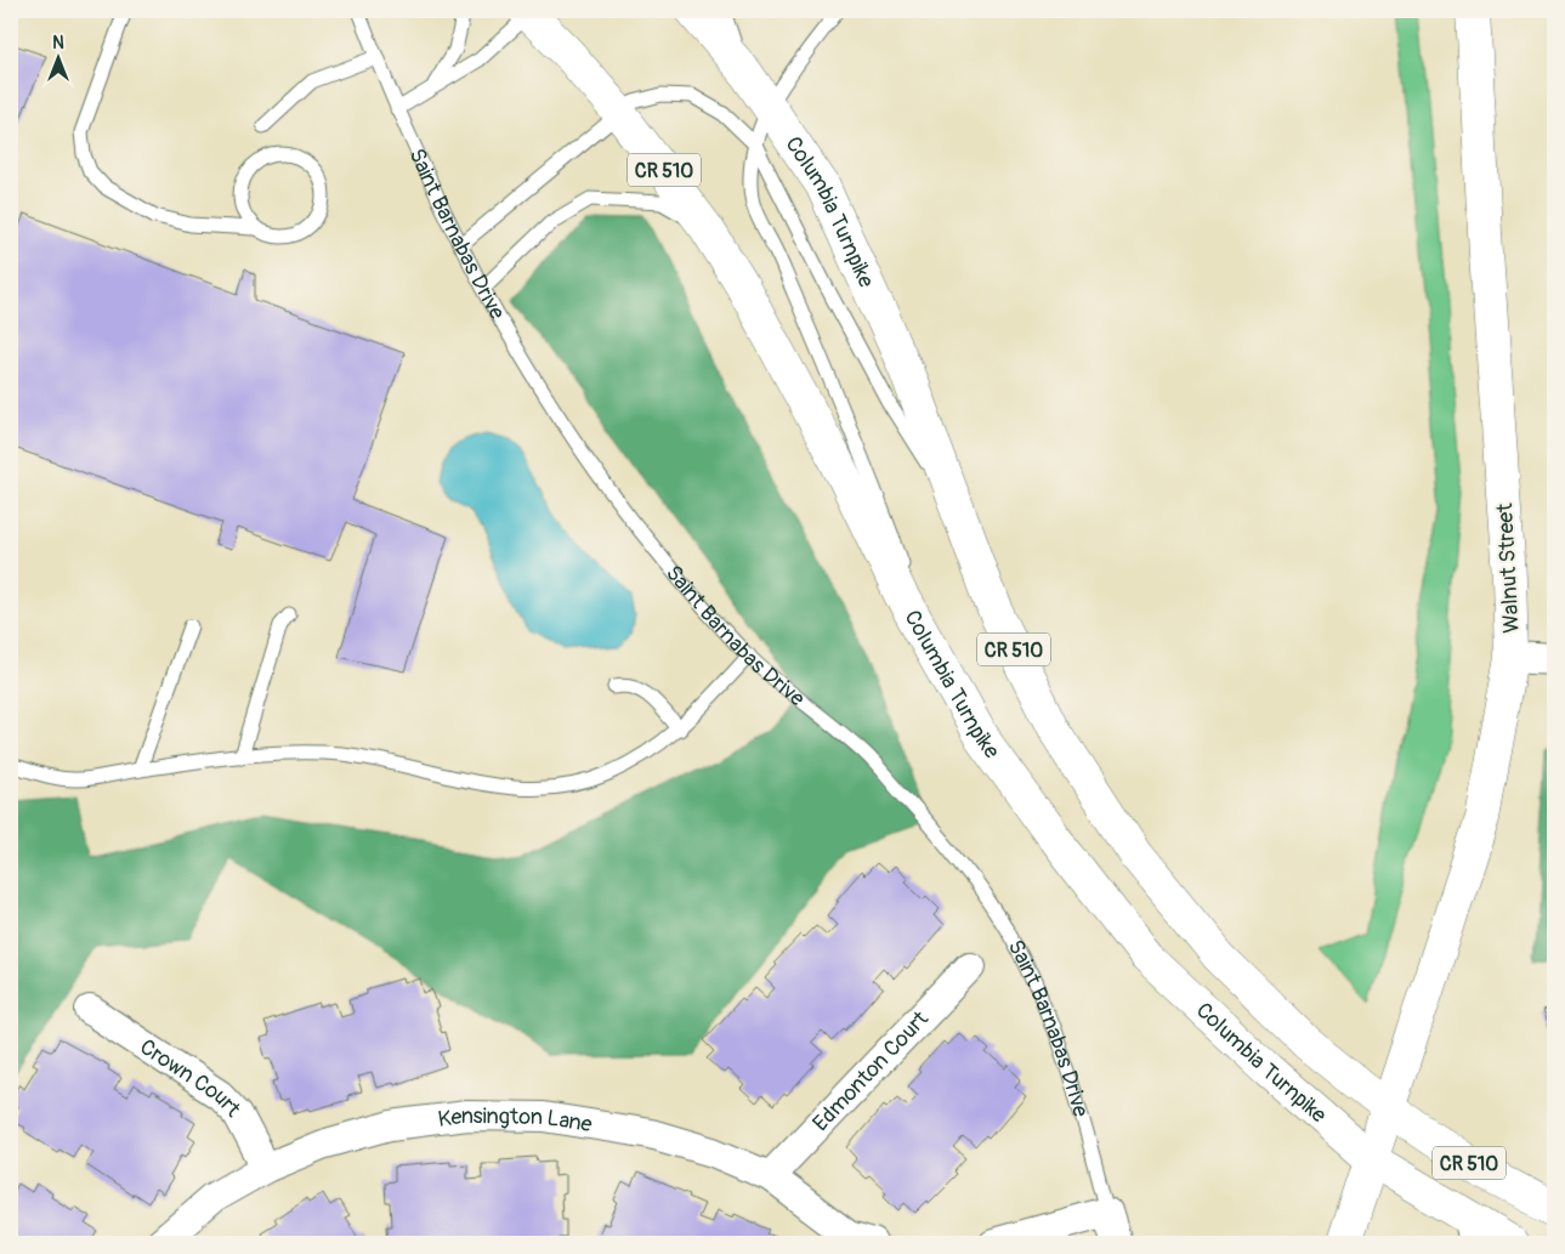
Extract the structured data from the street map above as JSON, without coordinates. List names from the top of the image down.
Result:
{
  "streets": {
    "main road": ["CR 510", "Columbia Turnpike", "Walnut Street"],
    "street": [
      "Saint Barnabas Drive",
      "Edmonton Court",
      "Crown Court",
      "Kensington Lane"
    ]
  },
  "crossings": [
    ["Columbia Turnpike", "Walnut Street"],
    ["Edmonton Court", "Kensington Lane"],
    ["Crown Court", "Kensington Lane"]
  ],
  "north": "top"
}
